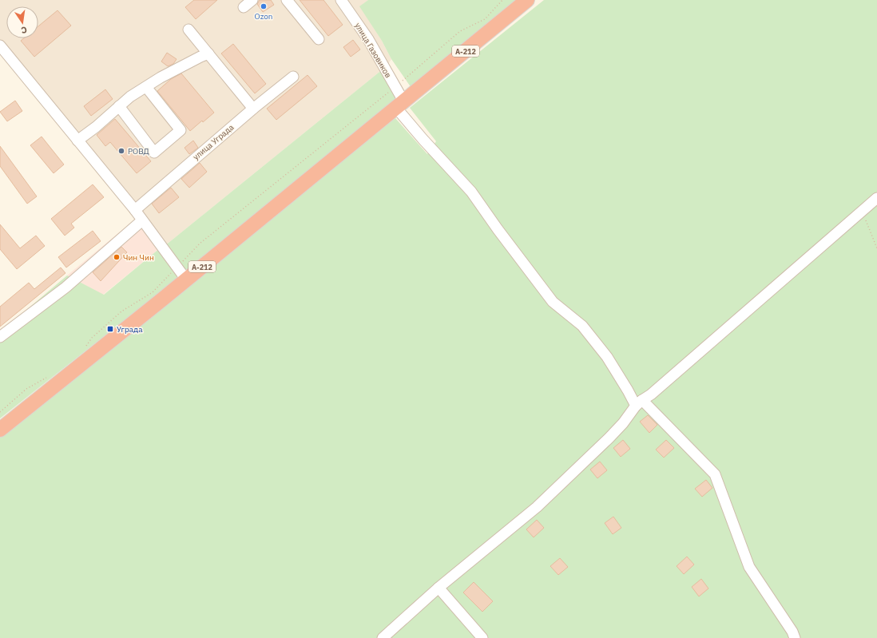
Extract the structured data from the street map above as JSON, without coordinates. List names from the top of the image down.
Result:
{
  "streets": {
    "highway": ["А-212"],
    "street": ["улица Газовиков", "улица Уграда"]
  },
  "crossings": [
    ["улица Газовиков", "А-212"]
  ],
  "places": {
    "other": ["Ozon", "РОВД", "Чин Чин"],
    "transit": ["Уграда"]
  },
  "north": "bottom"
}
